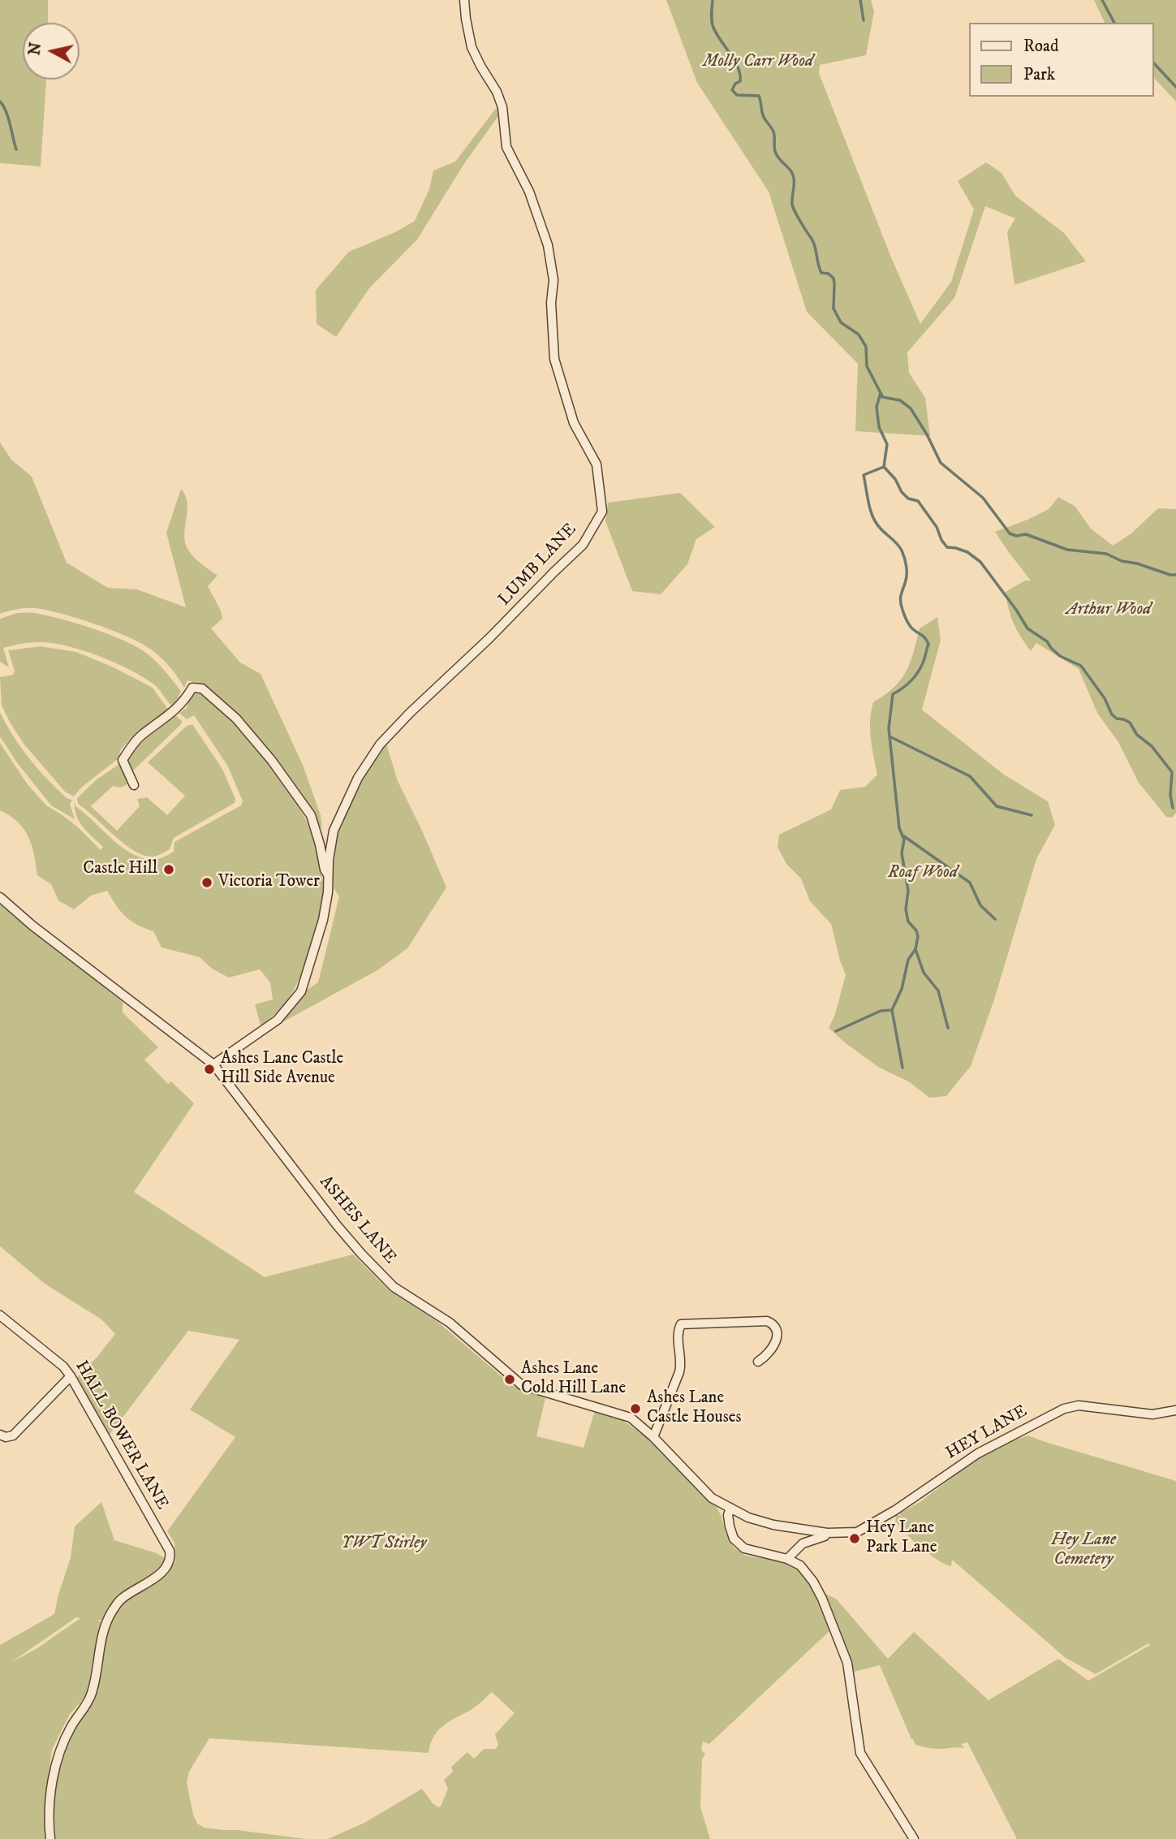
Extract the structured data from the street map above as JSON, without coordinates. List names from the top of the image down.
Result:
{
  "streets": {
    "street": [
      "LUMB LANE",
      "ASHES LANE",
      "HEY LANE",
      "HALL BOWER LANE"
    ]
  },
  "crossings": [
    ["LUMB LANE", "ASHES LANE"],
    ["ASHES LANE", "HEY LANE"]
  ],
  "parks": [
    "Molly Carr Wood",
    "Arthur Wood",
    "Roaf Wood",
    "Hey Lane Cemetery",
    "YWT Stirley"
  ],
  "places": [
    "Castle Hill",
    "Victoria Tower",
    "Ashes Lane Castle Hill Side Avenue",
    "Ashes Lane Cold Hill Lane",
    "Ashes Lane Castle Houses",
    "Hey Lane Park Lane"
  ],
  "legend": ["Road", "Park"],
  "north": "left"
}
